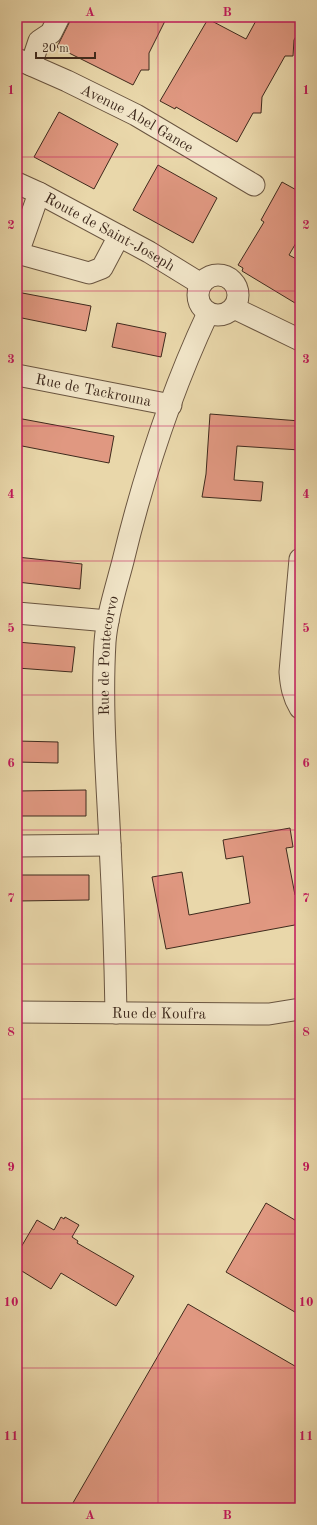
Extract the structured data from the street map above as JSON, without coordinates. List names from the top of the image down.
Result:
{
  "streets": {
    "street": [
      "Avenue Abel Gance",
      "Route de Saint-Joseph",
      "Rue de Tackrouna",
      "Rue de Pontecorvo",
      "Rue de Koufra"
    ]
  },
  "crossings": [
    ["Route de Saint-Joseph", "Rue de Pontecorvo"],
    ["Rue de Tackrouna", "Rue de Pontecorvo"],
    ["Rue de Pontecorvo", "Rue de Koufra"]
  ],
  "scale_bar": "20 m",
  "grid": {
    "columns": ["A", "B"],
    "rows": [
      "1",
      "2",
      "3",
      "4",
      "5",
      "6",
      "7",
      "8",
      "9",
      "10",
      "11"
    ]
  }
}
